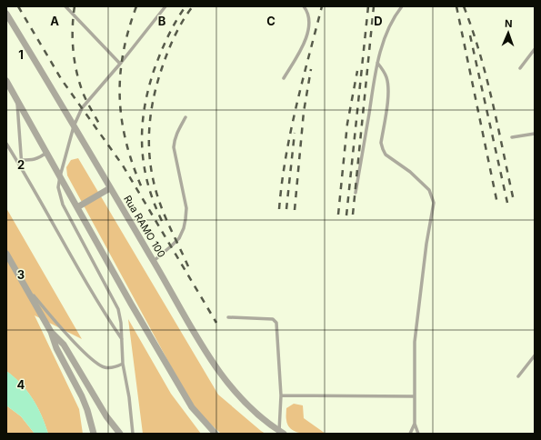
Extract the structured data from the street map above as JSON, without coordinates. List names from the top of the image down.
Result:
{
  "streets": {
    "street": ["Rua RAMO 100"]
  },
  "north": "top",
  "grid": {
    "columns": [
      "A",
      "B",
      "C",
      "D"
    ],
    "rows": [
      "1",
      "2",
      "3",
      "4"
    ]
  }
}
